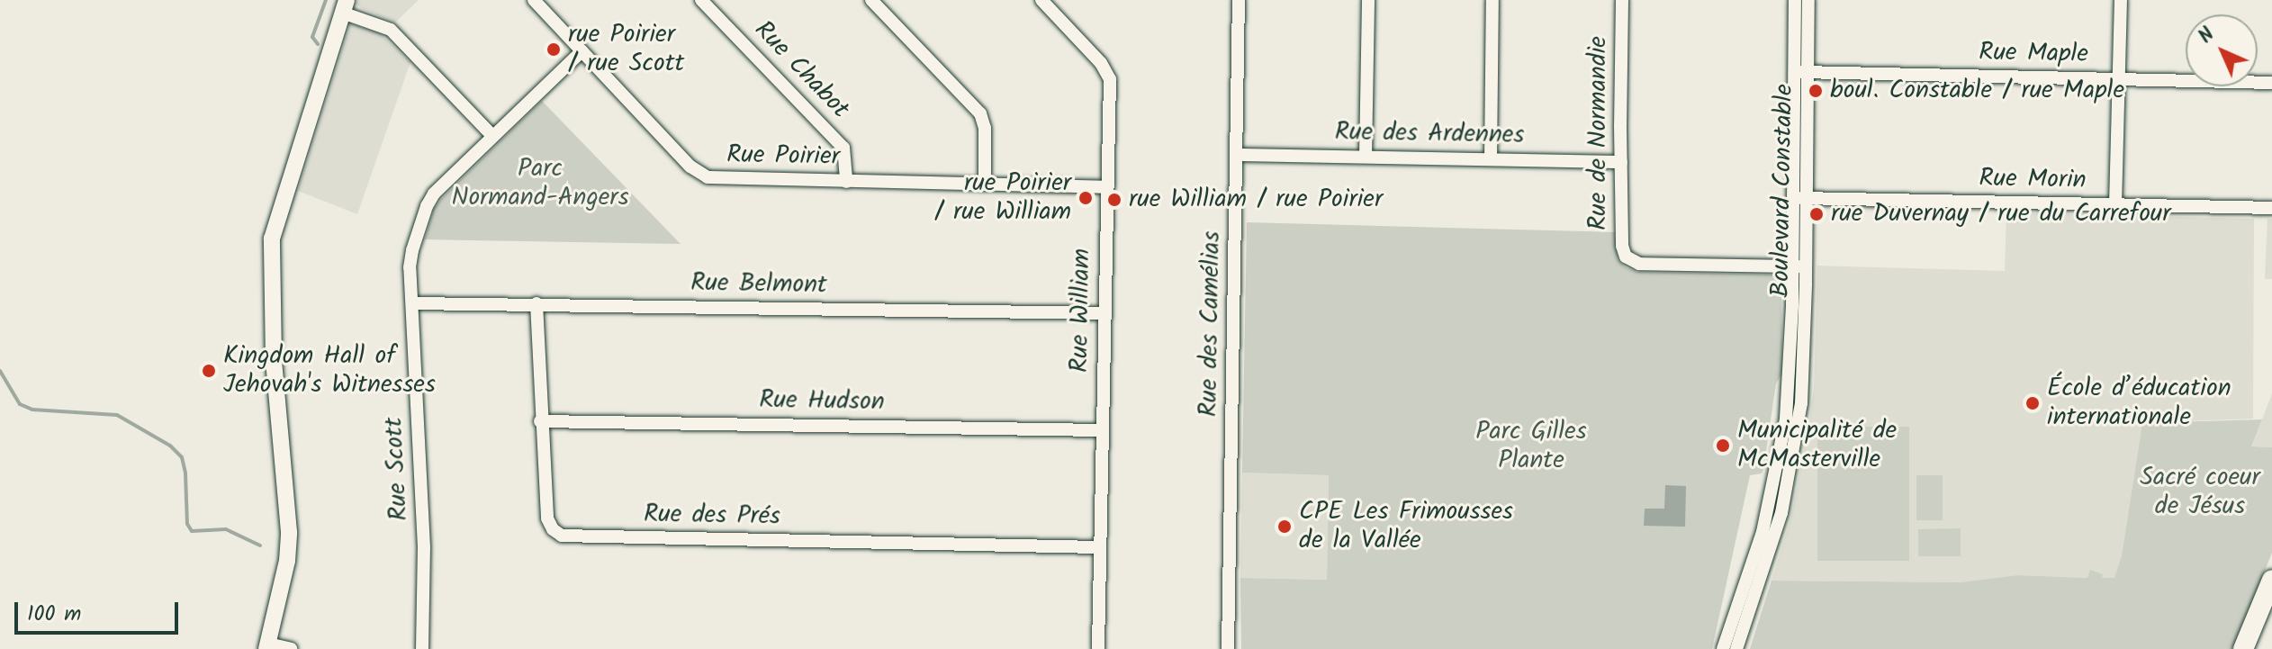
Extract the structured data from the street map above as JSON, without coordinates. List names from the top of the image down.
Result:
{
  "streets": {
    "street": [
      "Rue Maple",
      "Rue Chabot",
      "Rue de Normandie",
      "Rue des Ardennes",
      "Rue Poirier",
      "Rue Morin",
      "Boulevard Constable",
      "Rue Belmont",
      "Rue William",
      "Rue des Camélias",
      "Rue Hudson",
      "Rue Scott",
      "Rue des Prés"
    ]
  },
  "crossings": [
    ["Rue Maple", "Boulevard Constable"],
    ["Rue Chabot", "Rue Poirier"],
    ["Rue de Normandie", "Rue des Ardennes"],
    ["Rue de Normandie", "Boulevard Constable"],
    ["Rue des Ardennes", "Rue des Camélias"],
    ["Rue Poirier", "Rue William"],
    ["Rue Poirier", "Rue Scott"],
    ["Rue Morin", "Boulevard Constable"],
    ["Rue Belmont", "Rue William"],
    ["Rue Belmont", "Rue Scott"],
    ["Rue Belmont", "Rue des Prés"],
    ["Rue William", "Rue Hudson"],
    ["Rue William", "Rue des Prés"],
    ["Rue Hudson", "Rue des Prés"]
  ],
  "parks": ["Parc Normand-Angers", "Parc Gilles Plante", "Sacré coeur de Jésus"],
  "places": [
    "rue Poirier / rue Scott",
    "boul. Constable / rue Maple",
    "rue Poirier / rue William",
    "rue William / rue Poirier",
    "rue Duvernay / rue du Carrefour",
    "Kingdom Hall of Jehovah's Witnesses",
    "École d’éducation internationale",
    "Municipalité de McMasterville",
    "CPE Les Frimousses de la Vallée"
  ],
  "scale_bar": "100 m",
  "north": "top left"
}
